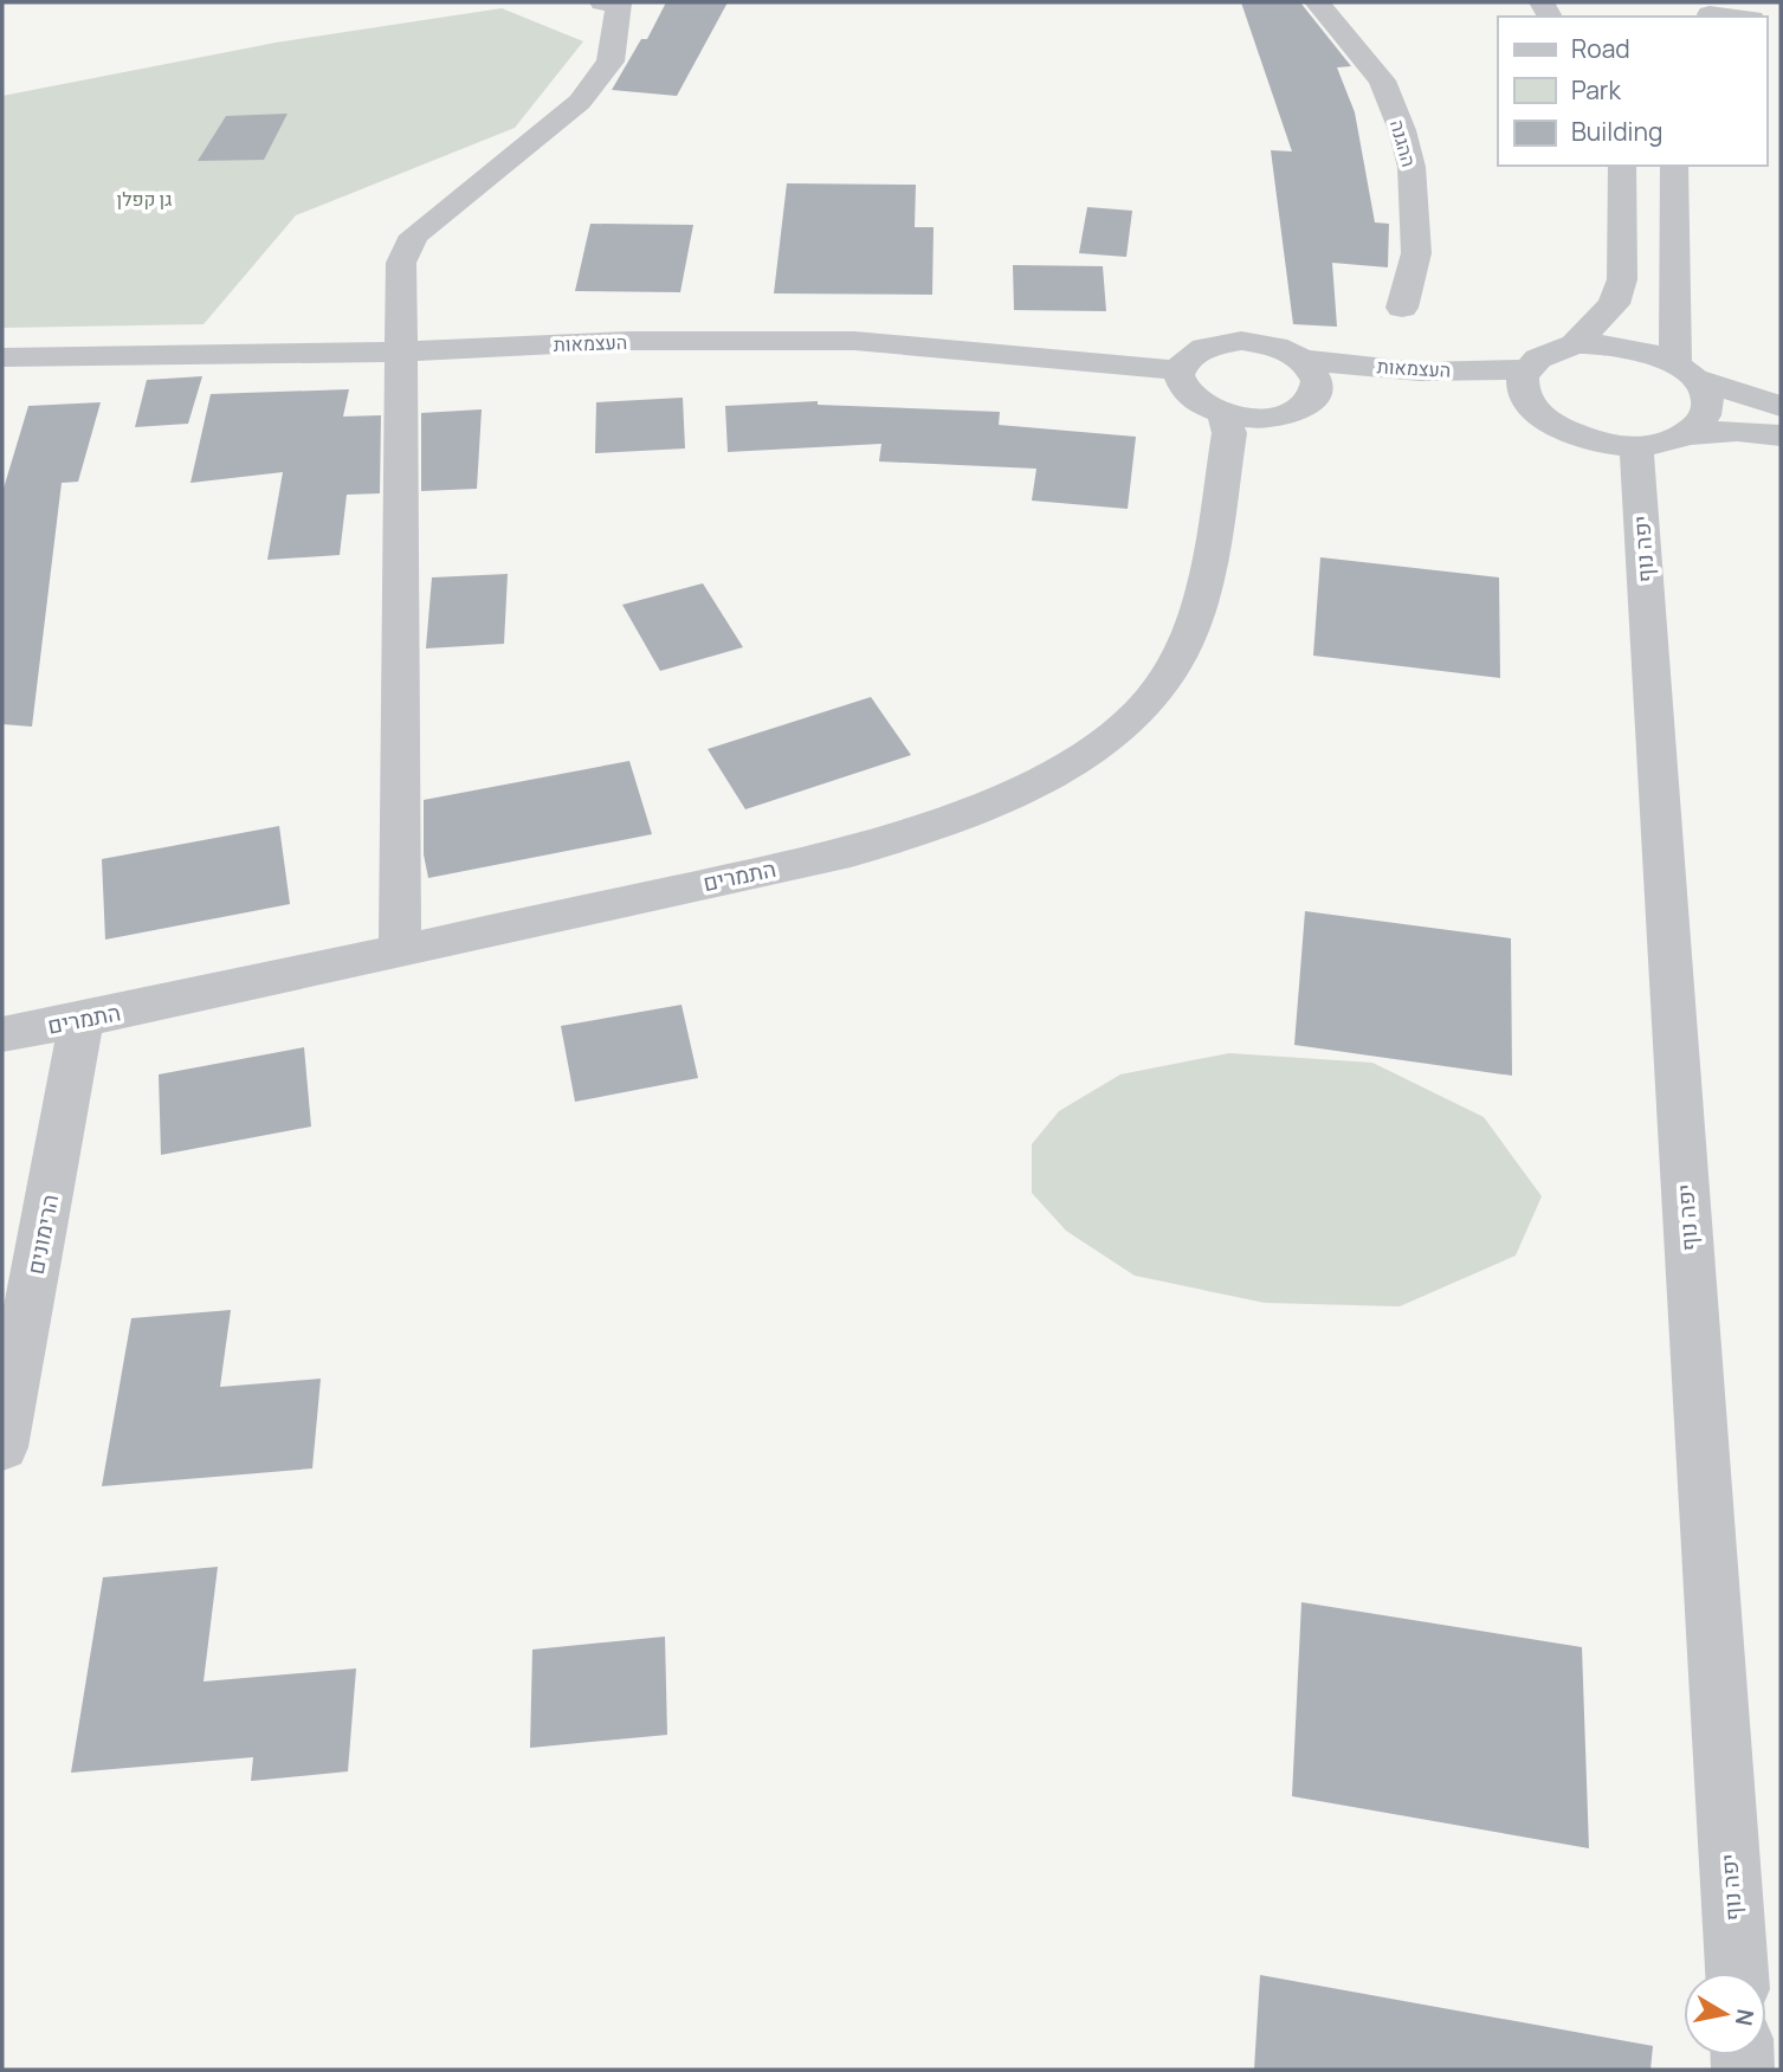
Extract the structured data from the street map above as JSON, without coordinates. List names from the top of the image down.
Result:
{
  "streets": {
    "street": [
      "ההגנה",
      "העצמאות",
      "יפה נוף",
      "התמרים",
      "הרימונים"
    ]
  },
  "crossings": [
    ["התמרים", "הרימונים"]
  ],
  "parks": ["גן קפלן"],
  "legend": ["Road", "Park", "Building"],
  "north": "right"
}
